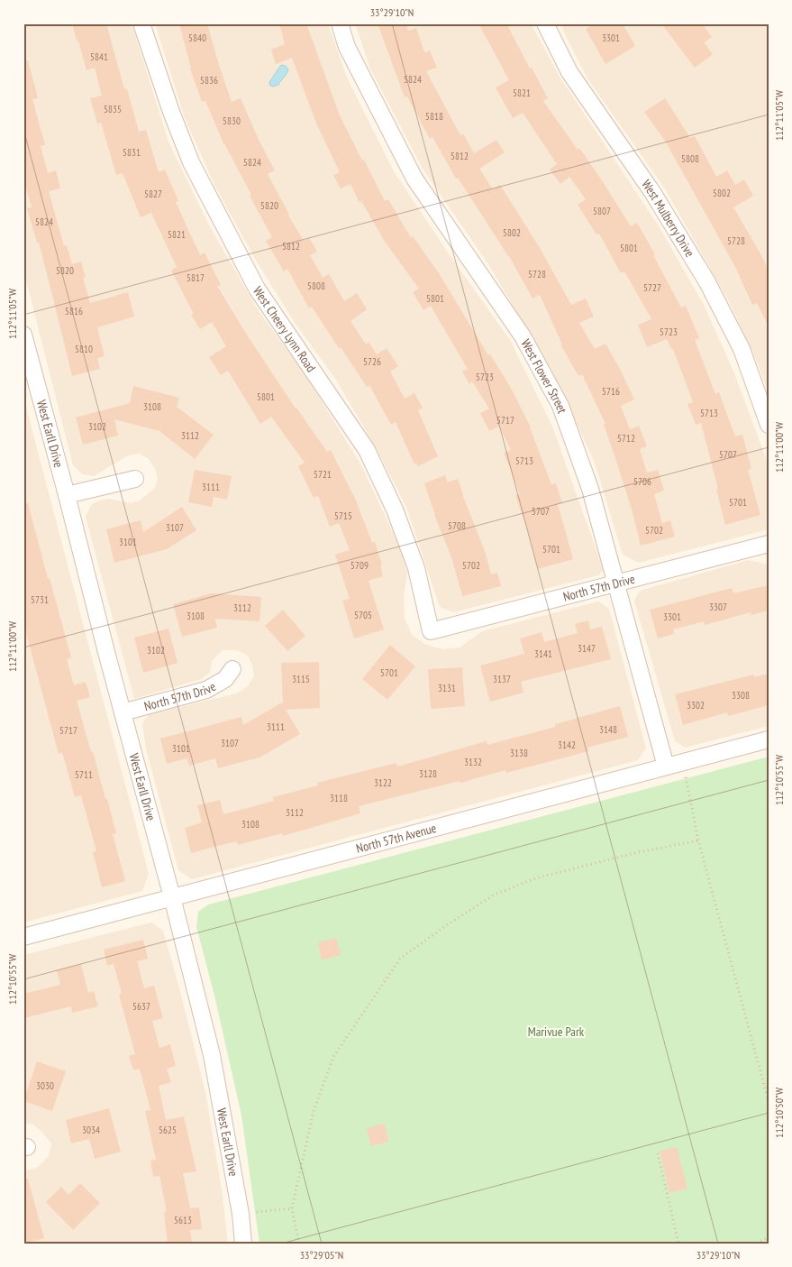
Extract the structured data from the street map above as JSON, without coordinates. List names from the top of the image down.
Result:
{
  "streets": {
    "street": [
      "West Mulberry Drive",
      "West Cheery Lynn Road",
      "West Flower Street",
      "West Earll Drive",
      "North 57th Drive",
      "North 57th Avenue"
    ]
  },
  "crossings": [
    ["West Cheery Lynn Road", "North 57th Drive"],
    ["West Flower Street", "North 57th Drive"],
    ["West Flower Street", "North 57th Avenue"],
    ["West Earll Drive", "North 57th Drive"],
    ["West Earll Drive", "North 57th Avenue"]
  ],
  "parks": ["Marivue Park"],
  "house_numbers": [
    "5840",
    "3301",
    "5841",
    "5824",
    "5836",
    "5821",
    "5835",
    "5818",
    "5830",
    "5831",
    "5812",
    "5808",
    "5824",
    "5802",
    "5827",
    "5820",
    "5807",
    "5824",
    "5802",
    "5821",
    "5728",
    "5812",
    "5801",
    "5820",
    "5728",
    "5817",
    "5808",
    "5727",
    "5801",
    "5816",
    "5723",
    "5810",
    "5726",
    "5723",
    "5716",
    "5801",
    "3108",
    "5713",
    "5717",
    "3102",
    "3112",
    "5712",
    "5707",
    "5713",
    "5721",
    "5706",
    "3111",
    "5701",
    "5707",
    "5715",
    "5708",
    "3107",
    "5702",
    "3101",
    "5701",
    "5709",
    "5702",
    "5731",
    "3307",
    "3112",
    "5705",
    "3108",
    "3301",
    "3147",
    "3102",
    "3141",
    "5701",
    "3115",
    "3137",
    "3131",
    "3308",
    "3302",
    "3111",
    "3148",
    "5717",
    "3107",
    "3142",
    "3101",
    "3138",
    "3132",
    "3128",
    "5711",
    "3122",
    "3118",
    "3112",
    "3108",
    "5637",
    "3030",
    "3034",
    "5625",
    "5613"
  ],
  "coordinates": [
    "33°29'10\"N",
    "112°11'05\"W",
    "112°11'00\"W",
    "112°10'55\"W",
    "112°10'50\"W",
    "33°29'05\"N"
  ]
}
